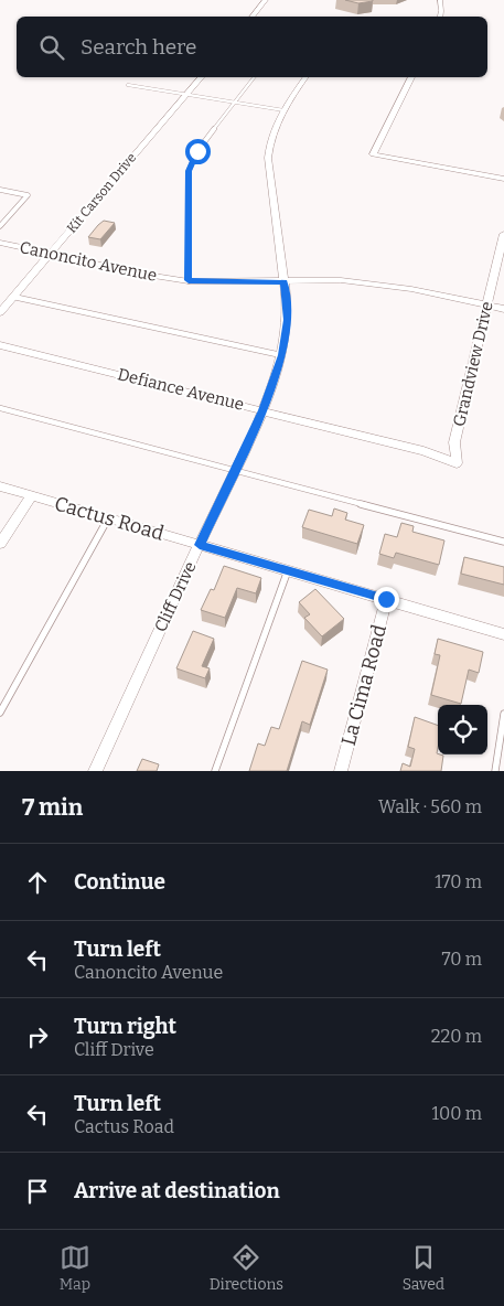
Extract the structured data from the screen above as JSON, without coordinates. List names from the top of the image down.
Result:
{
  "streets": {
    "street": [
      "Kit Carson Drive",
      "Canoncito Avenue",
      "Grandview Drive",
      "Defiance Avenue",
      "Cactus Road",
      "Cliff Drive",
      "La Cima Road"
    ]
  },
  "crossings": [
    ["Kit Carson Drive", "Canoncito Avenue"],
    ["Canoncito Avenue", "Grandview Drive"],
    ["Canoncito Avenue", "Cliff Drive"],
    ["Grandview Drive", "Defiance Avenue"],
    ["Defiance Avenue", "Cliff Drive"],
    ["Cactus Road", "Cliff Drive"],
    ["Cactus Road", "La Cima Road"]
  ],
  "page": {
    "search": "Search here",
    "heading": ["7 min", "Walk · 560 m"],
    "list": [
      ["Continue", "170 m"],
      ["Turn left", "Canoncito Avenue", "70 m"],
      ["Turn right", "Cliff Drive", "220 m"],
      ["Turn left", "Cactus Road", "100 m"],
      "Arrive at destination"
    ],
    "nav": ["Map", "Directions", "Saved"]
  }
}
